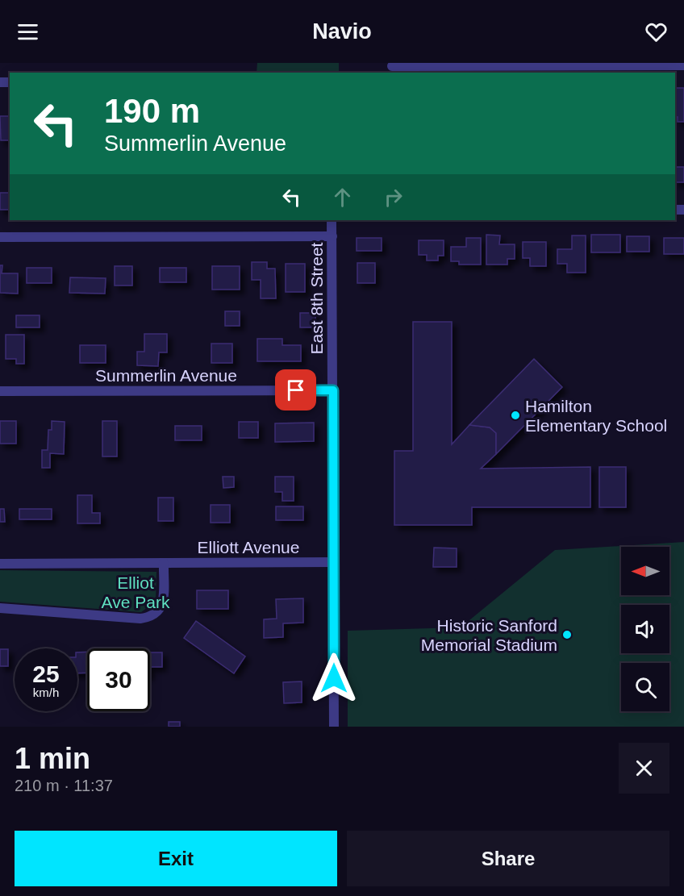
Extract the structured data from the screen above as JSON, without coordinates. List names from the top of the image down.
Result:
{
  "streets": {
    "street": ["East 8th Street", "Summerlin Avenue", "Elliott Avenue"]
  },
  "crossings": [
    ["East 8th Street", "Summerlin Avenue"],
    ["East 8th Street", "Elliott Avenue"]
  ],
  "parks": ["Elliot Ave Park"],
  "places": ["Hamilton Elementary School", "Historic Sanford Memorial Stadium"],
  "north": "left",
  "page": {
    "header": "Navio",
    "turn": ["190 m", "Summerlin Avenue"],
    "speed": "25 km/h",
    "limit": "30",
    "heading": ["1 min", "210 m · 11:37"],
    "buttons": ["Exit", "Share"]
  }
}
